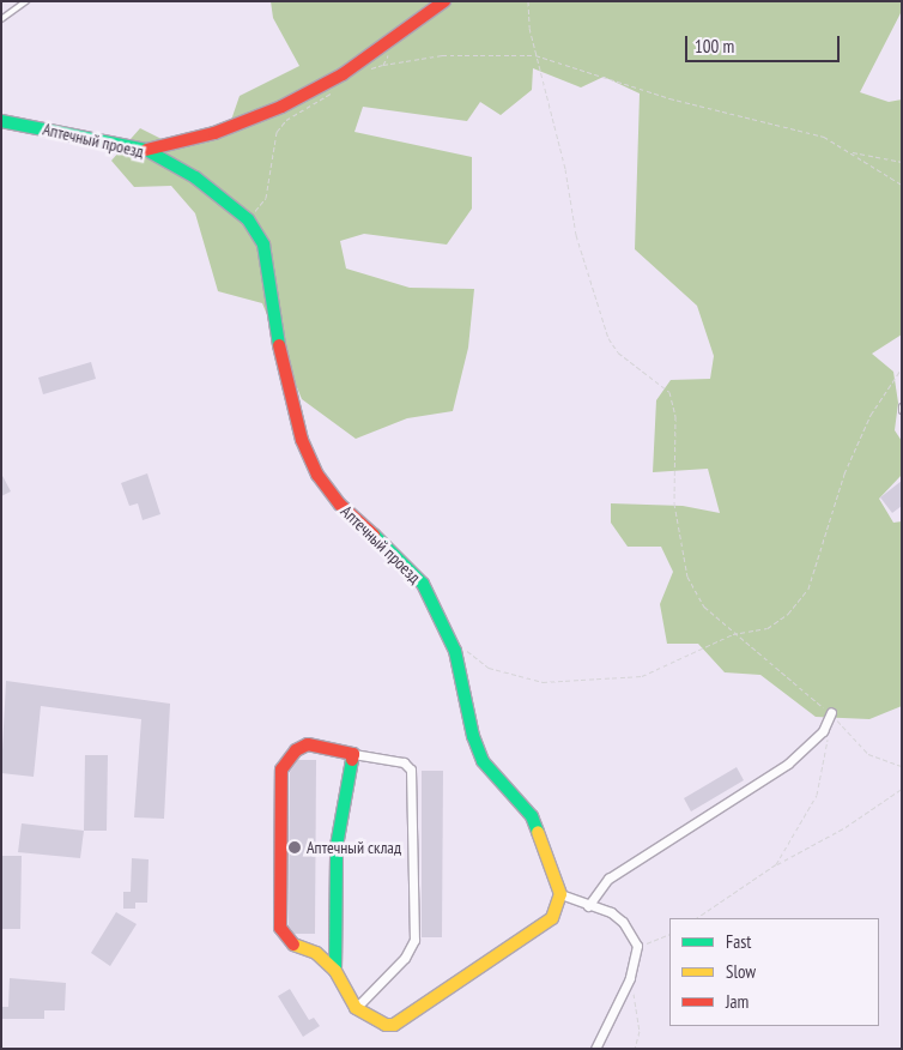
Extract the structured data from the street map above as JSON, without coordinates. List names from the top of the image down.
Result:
{
  "streets": {
    "street": ["Аптечный проезд"]
  },
  "places": ["Аптечный склад"],
  "legend": ["Fast", "Slow", "Jam"],
  "scale_bar": "100 m"
}
